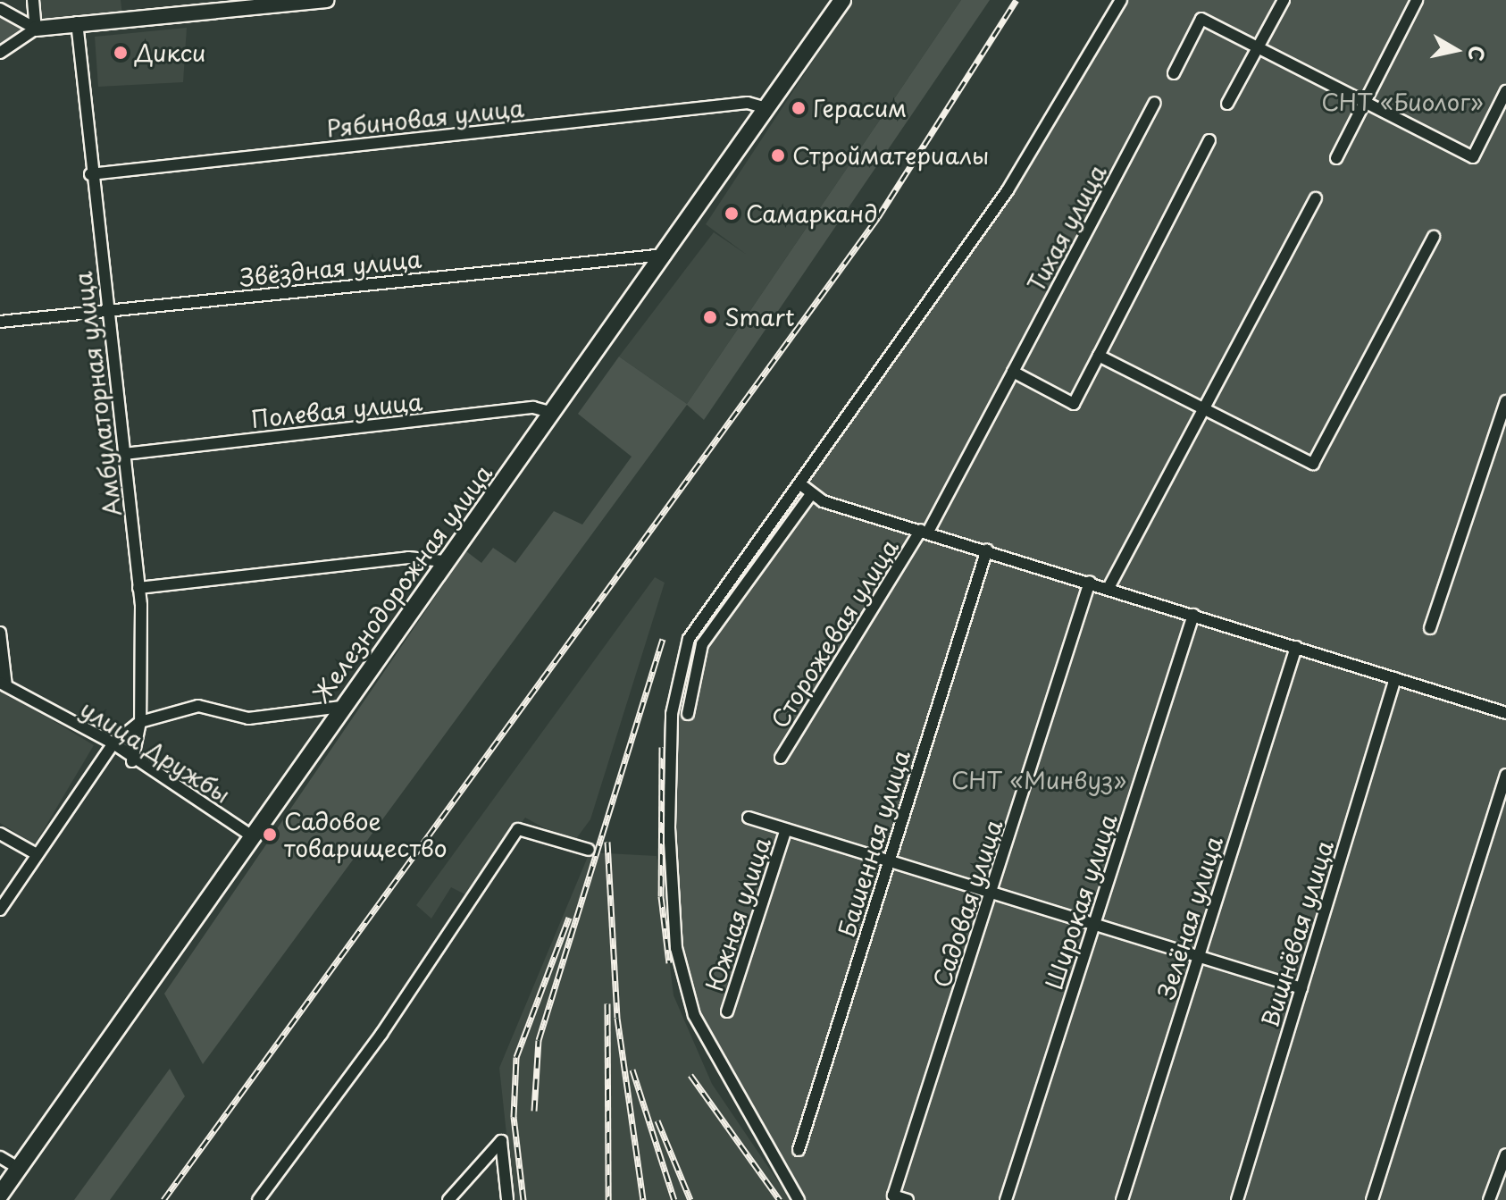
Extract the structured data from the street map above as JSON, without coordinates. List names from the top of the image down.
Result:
{
  "streets": {
    "main road": ["Железнодорожная улица"],
    "street": [
      "Рябиновая улица",
      "Тихая улица",
      "Звёздная улица",
      "Амбулаторная улица",
      "Полевая улица",
      "Сторожевая улица",
      "улица Дружбы",
      "Башенная улица",
      "Широкая улица",
      "Садовая улица",
      "Южная улица",
      "Зелёная улица",
      "Вишнёвая улица"
    ]
  },
  "crossings": [
    ["Рябиновая улица", "Амбулаторная улица"],
    ["Рябиновая улица", "Железнодорожная улица"],
    ["Тихая улица", "Сторожевая улица"],
    ["Звёздная улица", "Амбулаторная улица"],
    ["Звёздная улица", "Железнодорожная улица"],
    ["Амбулаторная улица", "Полевая улица"],
    ["Амбулаторная улица", "улица Дружбы"],
    ["Полевая улица", "Железнодорожная улица"],
    ["Железнодорожная улица", "улица Дружбы"]
  ],
  "parks": ["СНТ «Биолог»", "СНТ «Минвуз»"],
  "places": [
    "Дикси",
    "Герасим",
    "Стройматериалы",
    "Самарканд",
    "Smart",
    "Садовое товарищество"
  ],
  "north": "right"
}
